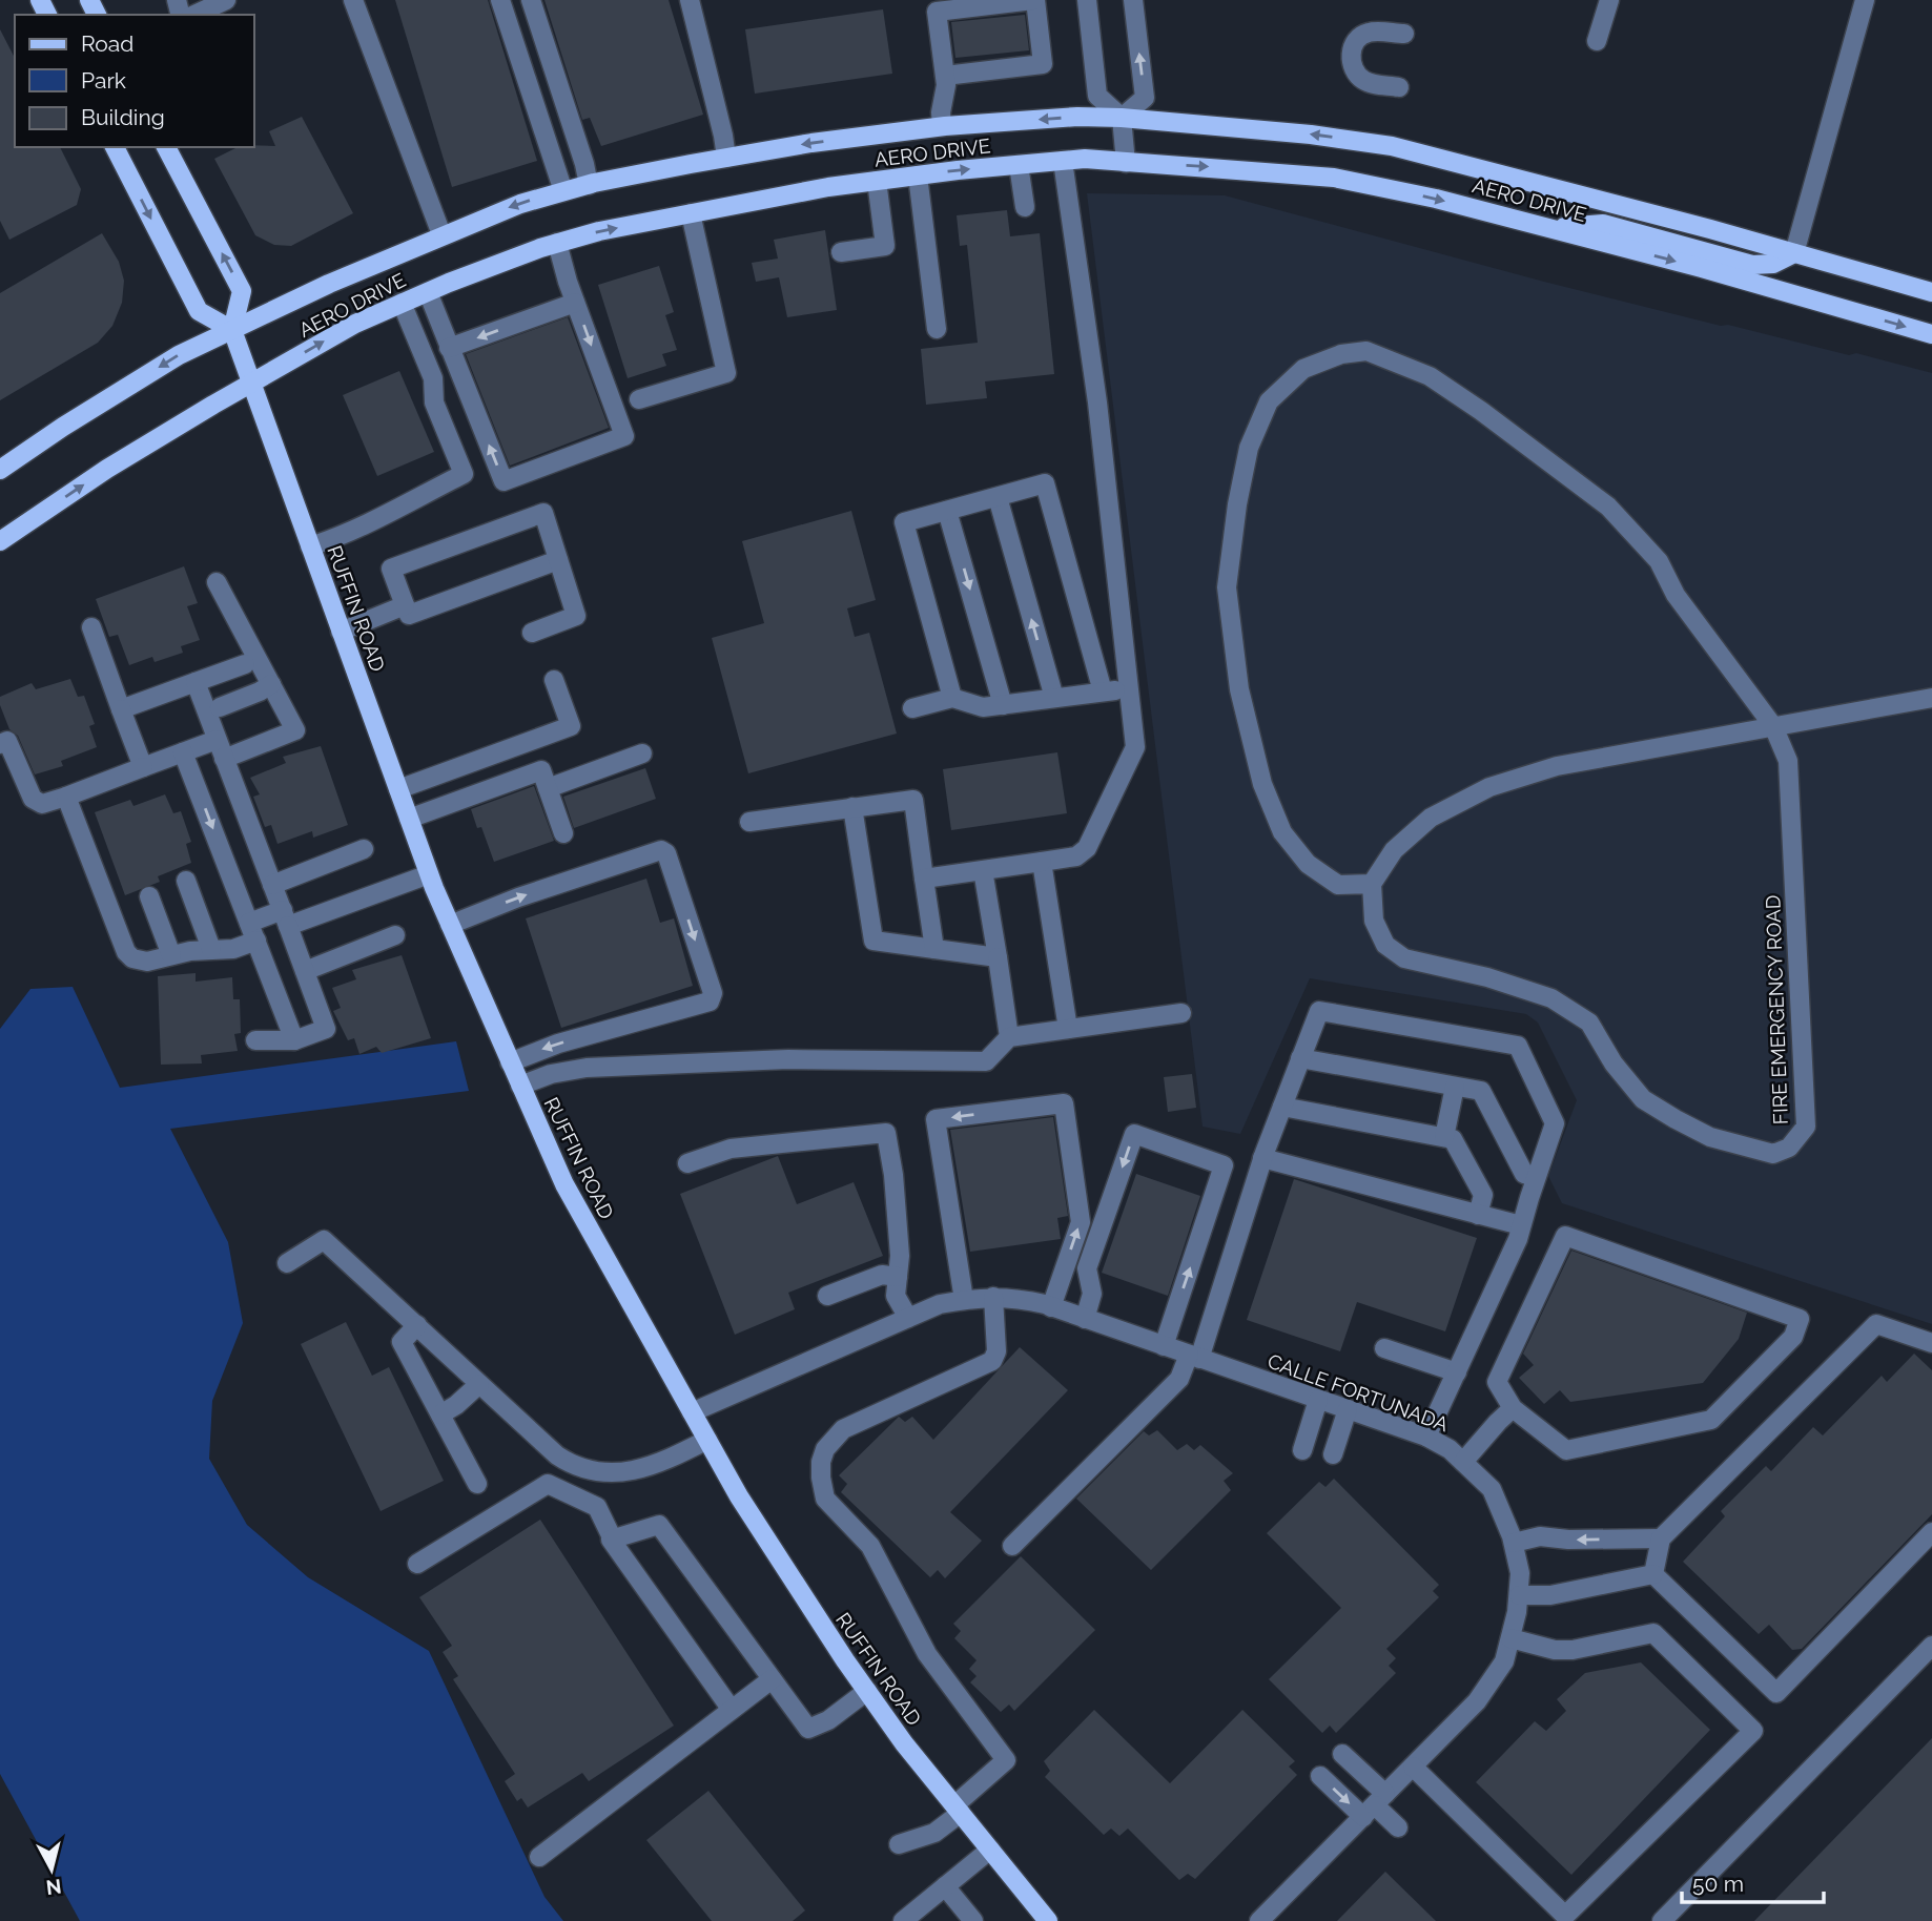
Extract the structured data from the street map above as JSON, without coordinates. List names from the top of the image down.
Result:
{
  "streets": {
    "main road": ["AERO DRIVE", "RUFFIN ROAD"],
    "street": ["FIRE EMERGENCY ROAD", "CALLE FORTUNADA"]
  },
  "crossings": [
    ["AERO DRIVE", "RUFFIN ROAD"],
    ["RUFFIN ROAD", "CALLE FORTUNADA"]
  ],
  "legend": ["Road", "Park", "Building"],
  "scale_bar": "50 m",
  "north": "bottom"
}
